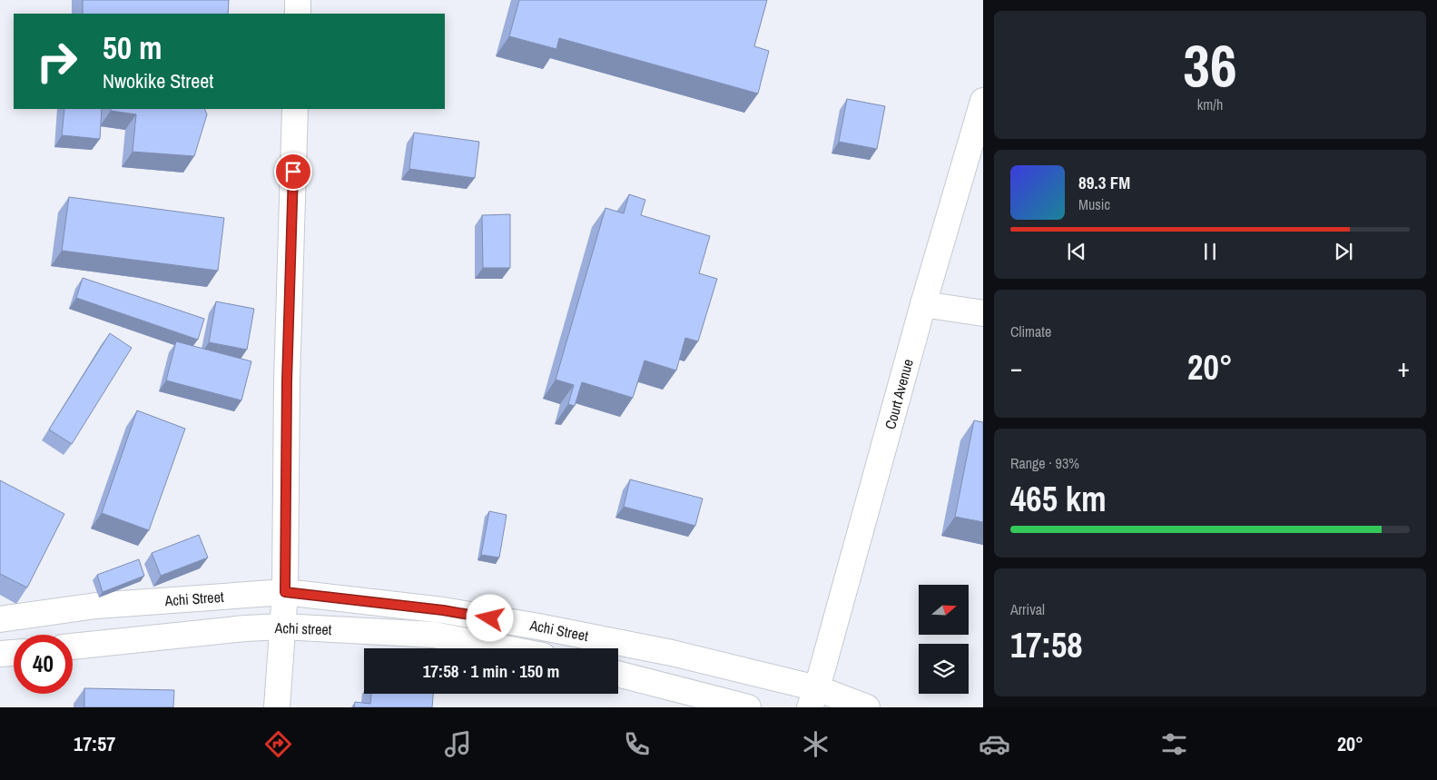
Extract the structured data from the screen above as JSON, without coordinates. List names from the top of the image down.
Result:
{
  "streets": {
    "street": ["Court Avenue", "Achi Street", "Achi street"]
  },
  "crossings": [
    ["Court Avenue", "Achi Street"]
  ],
  "north": "right",
  "page": {
    "tile": [
      ["36", "km/h"],
      "Climate",
      ["Range · 93%", "465 km"],
      ["Arrival", "17:58"]
    ],
    "turn": ["50 m", "Nwokike Street"],
    "song": ["89.3 FM", "Music"],
    "heat": ["−", "20°", "+"],
    "limit": "40",
    "trip": "17:58 · 1 min · 150 m",
    "tabs": ["17:57", "20°"]
  }
}
